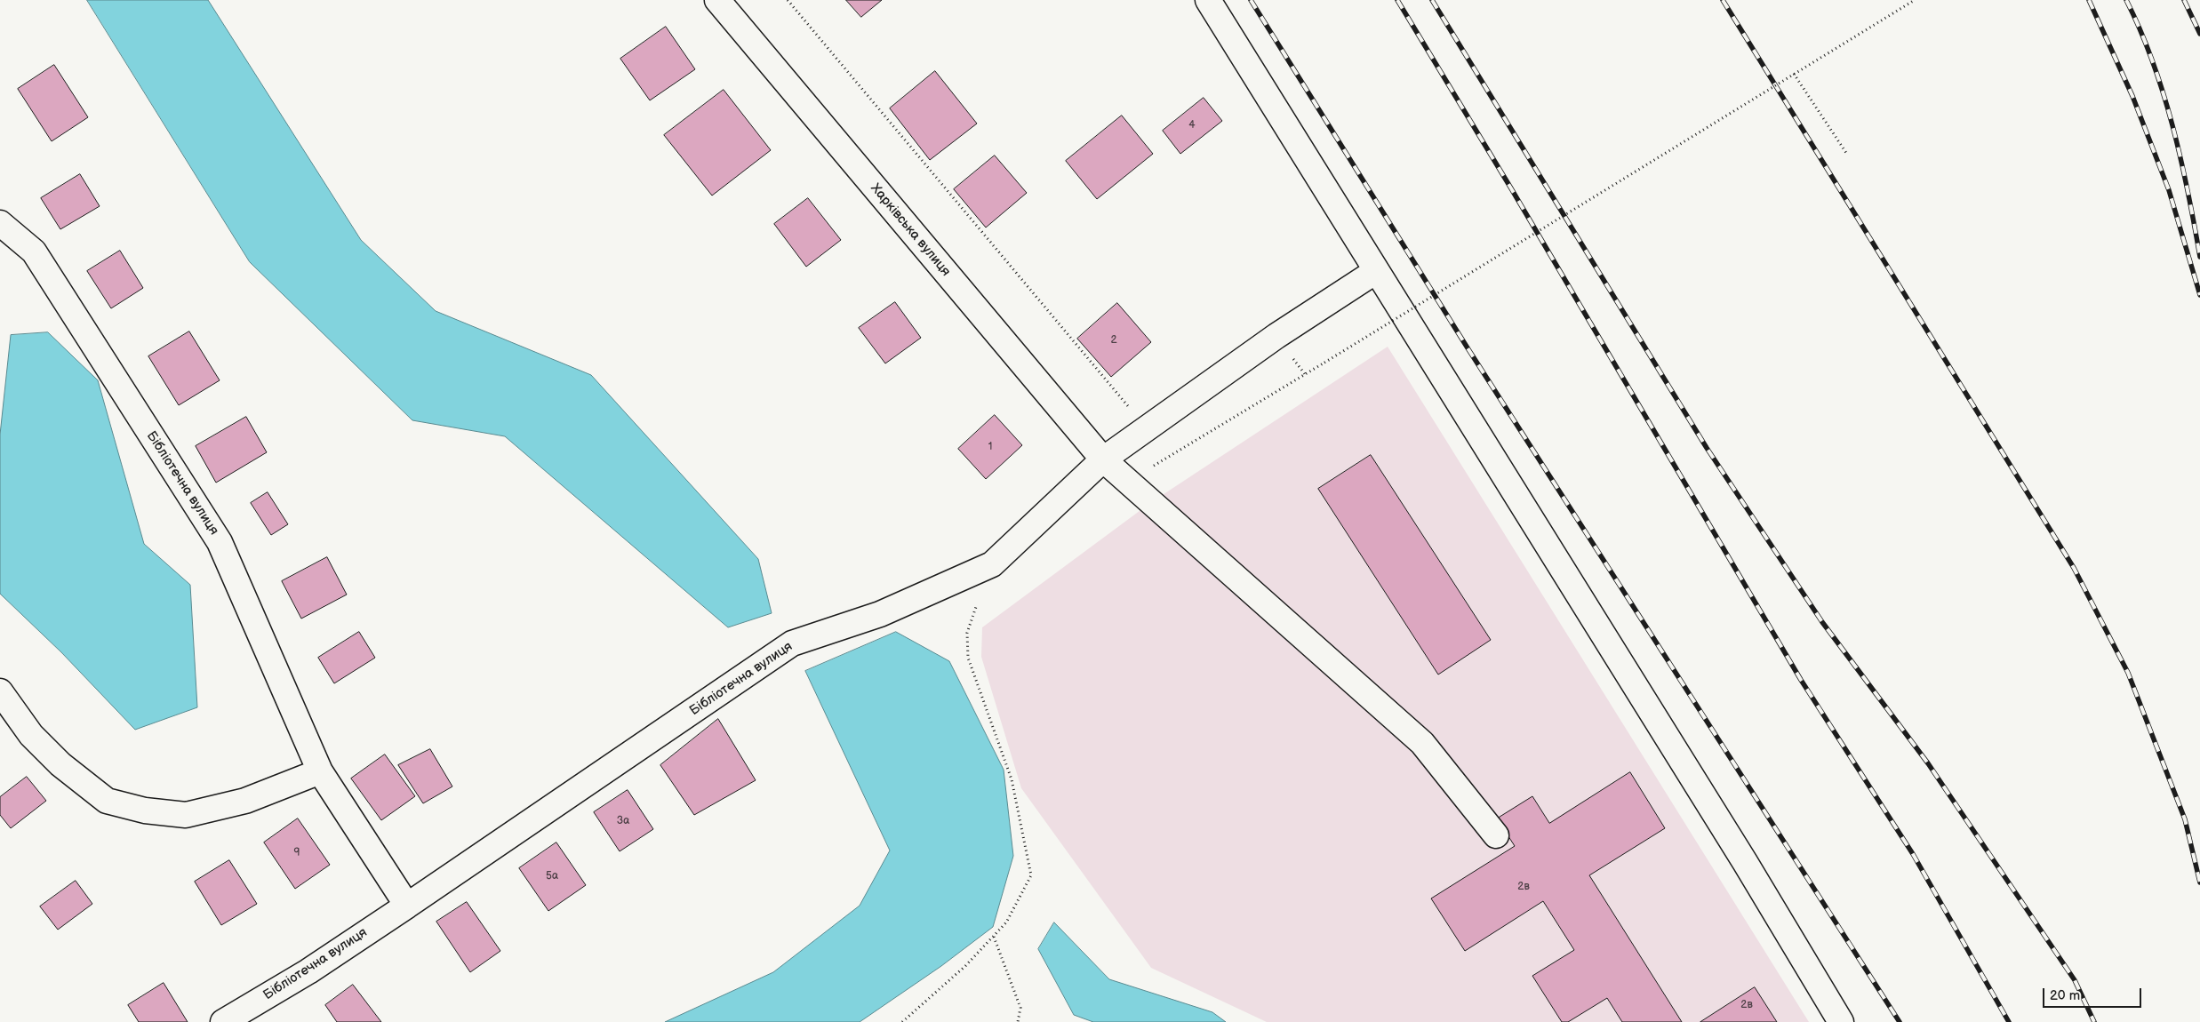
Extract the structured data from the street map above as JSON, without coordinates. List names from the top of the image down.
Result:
{
  "streets": {
    "street": ["Харківська вулиця", "Бібліотечна вулиця"]
  },
  "crossings": [
    ["Харківська вулиця", "Бібліотечна вулиця"]
  ],
  "house_numbers": [
    "4",
    "2",
    "1",
    "3а",
    "9",
    "5а",
    "2в",
    "2в"
  ],
  "scale_bar": "20 m"
}
